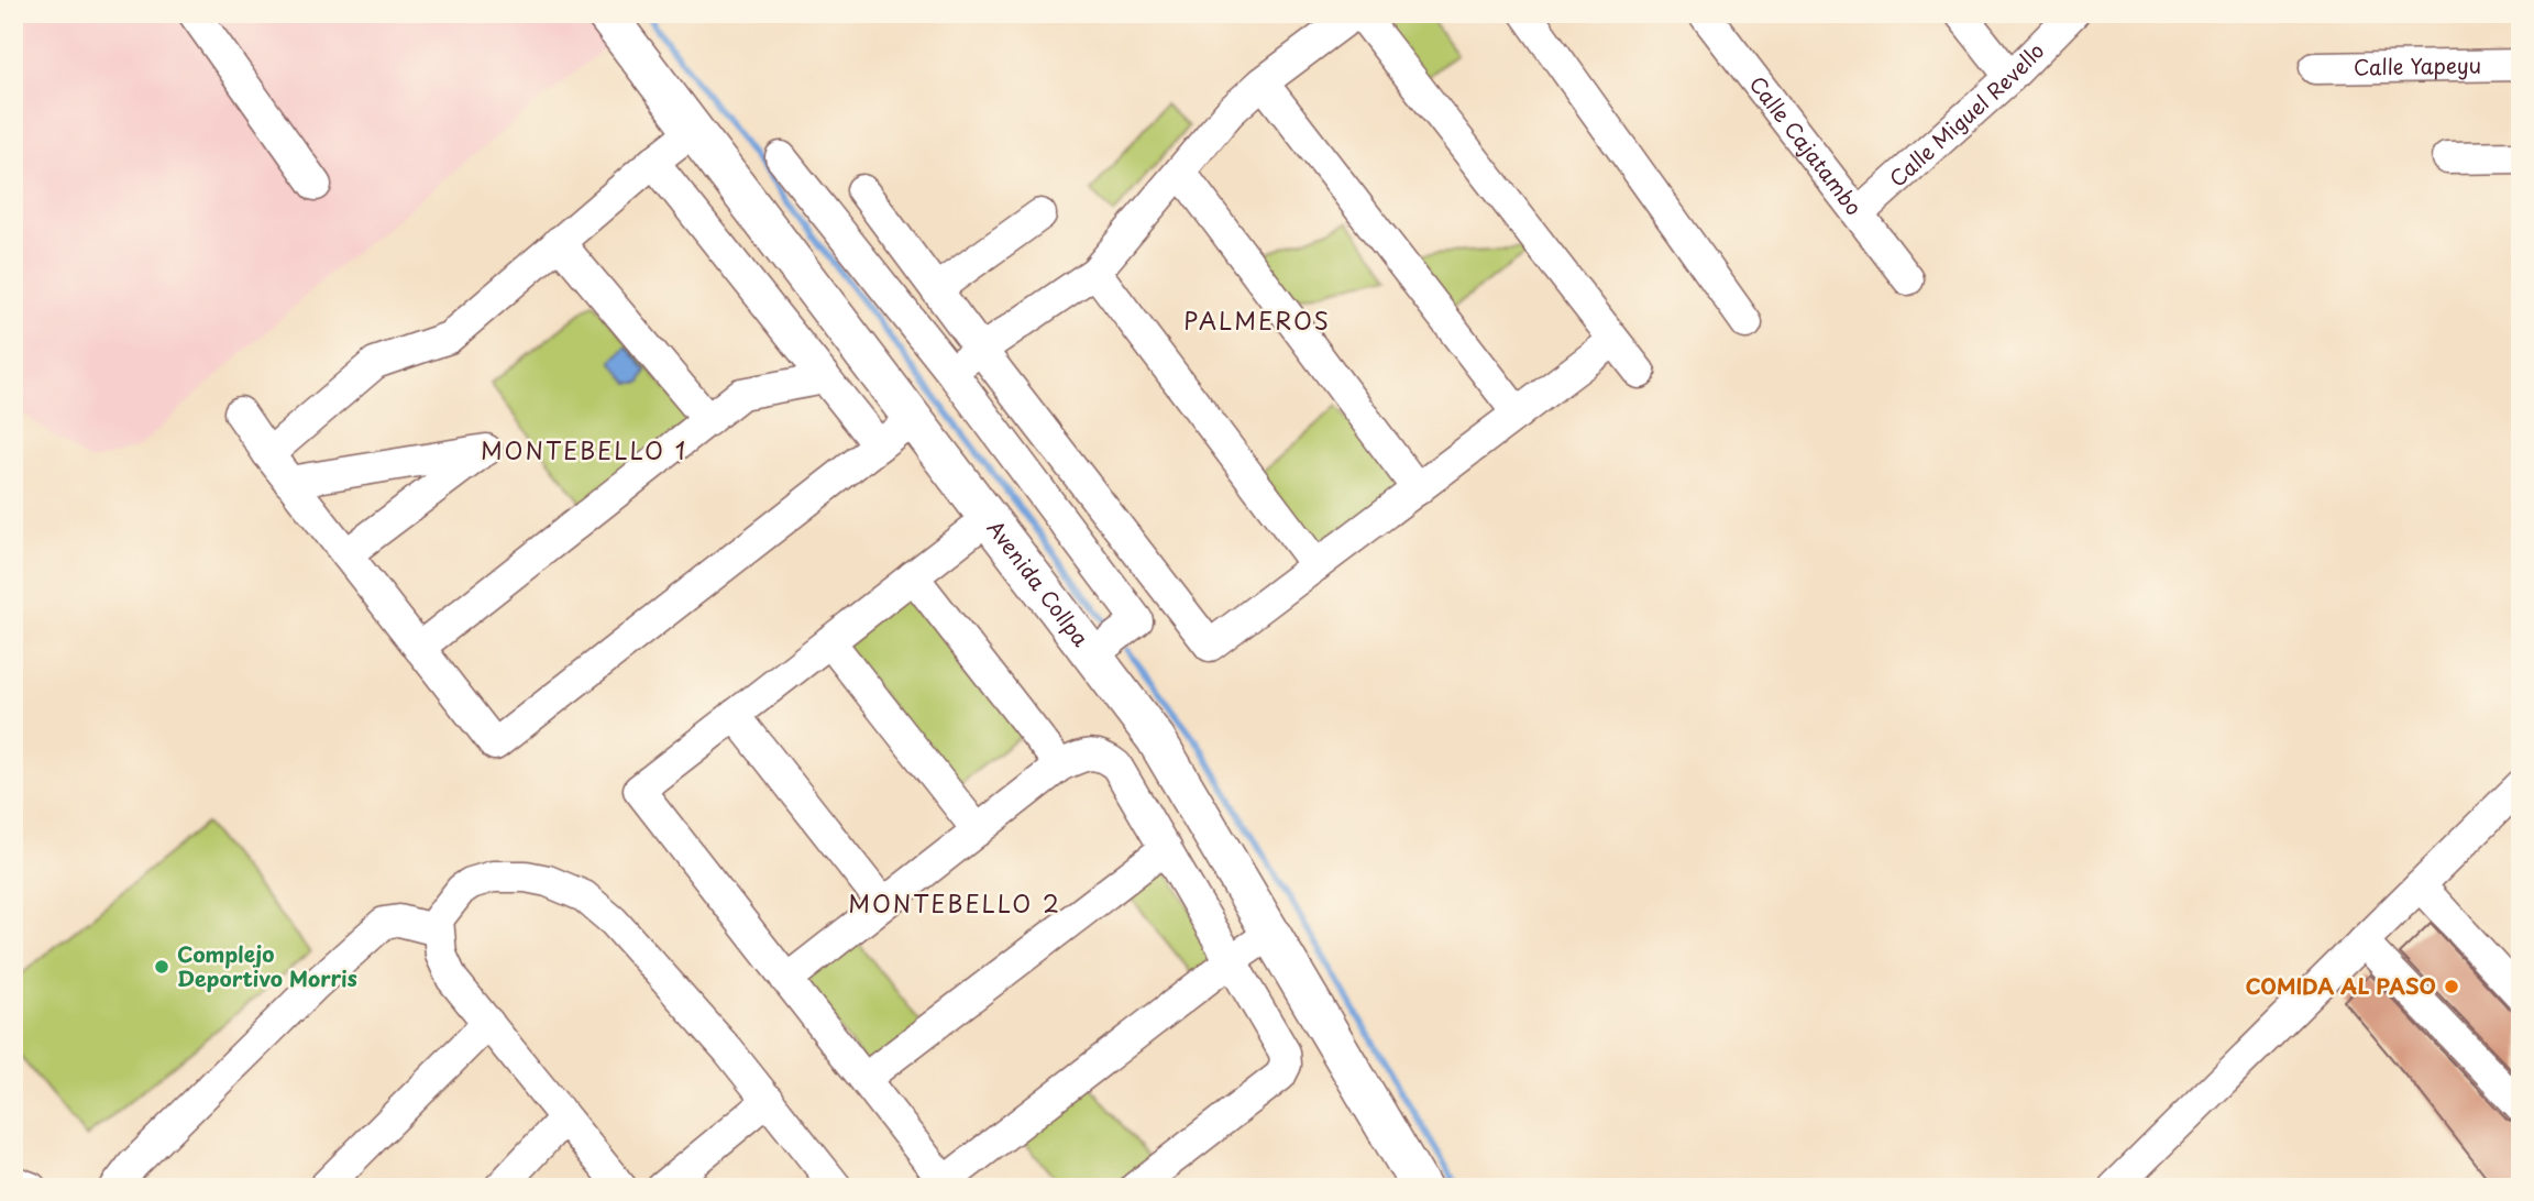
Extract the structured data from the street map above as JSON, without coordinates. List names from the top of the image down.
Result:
{
  "streets": {
    "main road": ["Avenida Collpa"],
    "street": ["Calle Yapeyu", "Calle Miguel Revello", "Calle Cajatambo"]
  },
  "crossings": [
    ["Calle Miguel Revello", "Calle Cajatambo"]
  ],
  "districts": ["PALMEROS", "MONTEBELLO 1", "MONTEBELLO 2"],
  "places": ["Complejo Deportivo Morris", "COMIDA AL PASO"]
}
